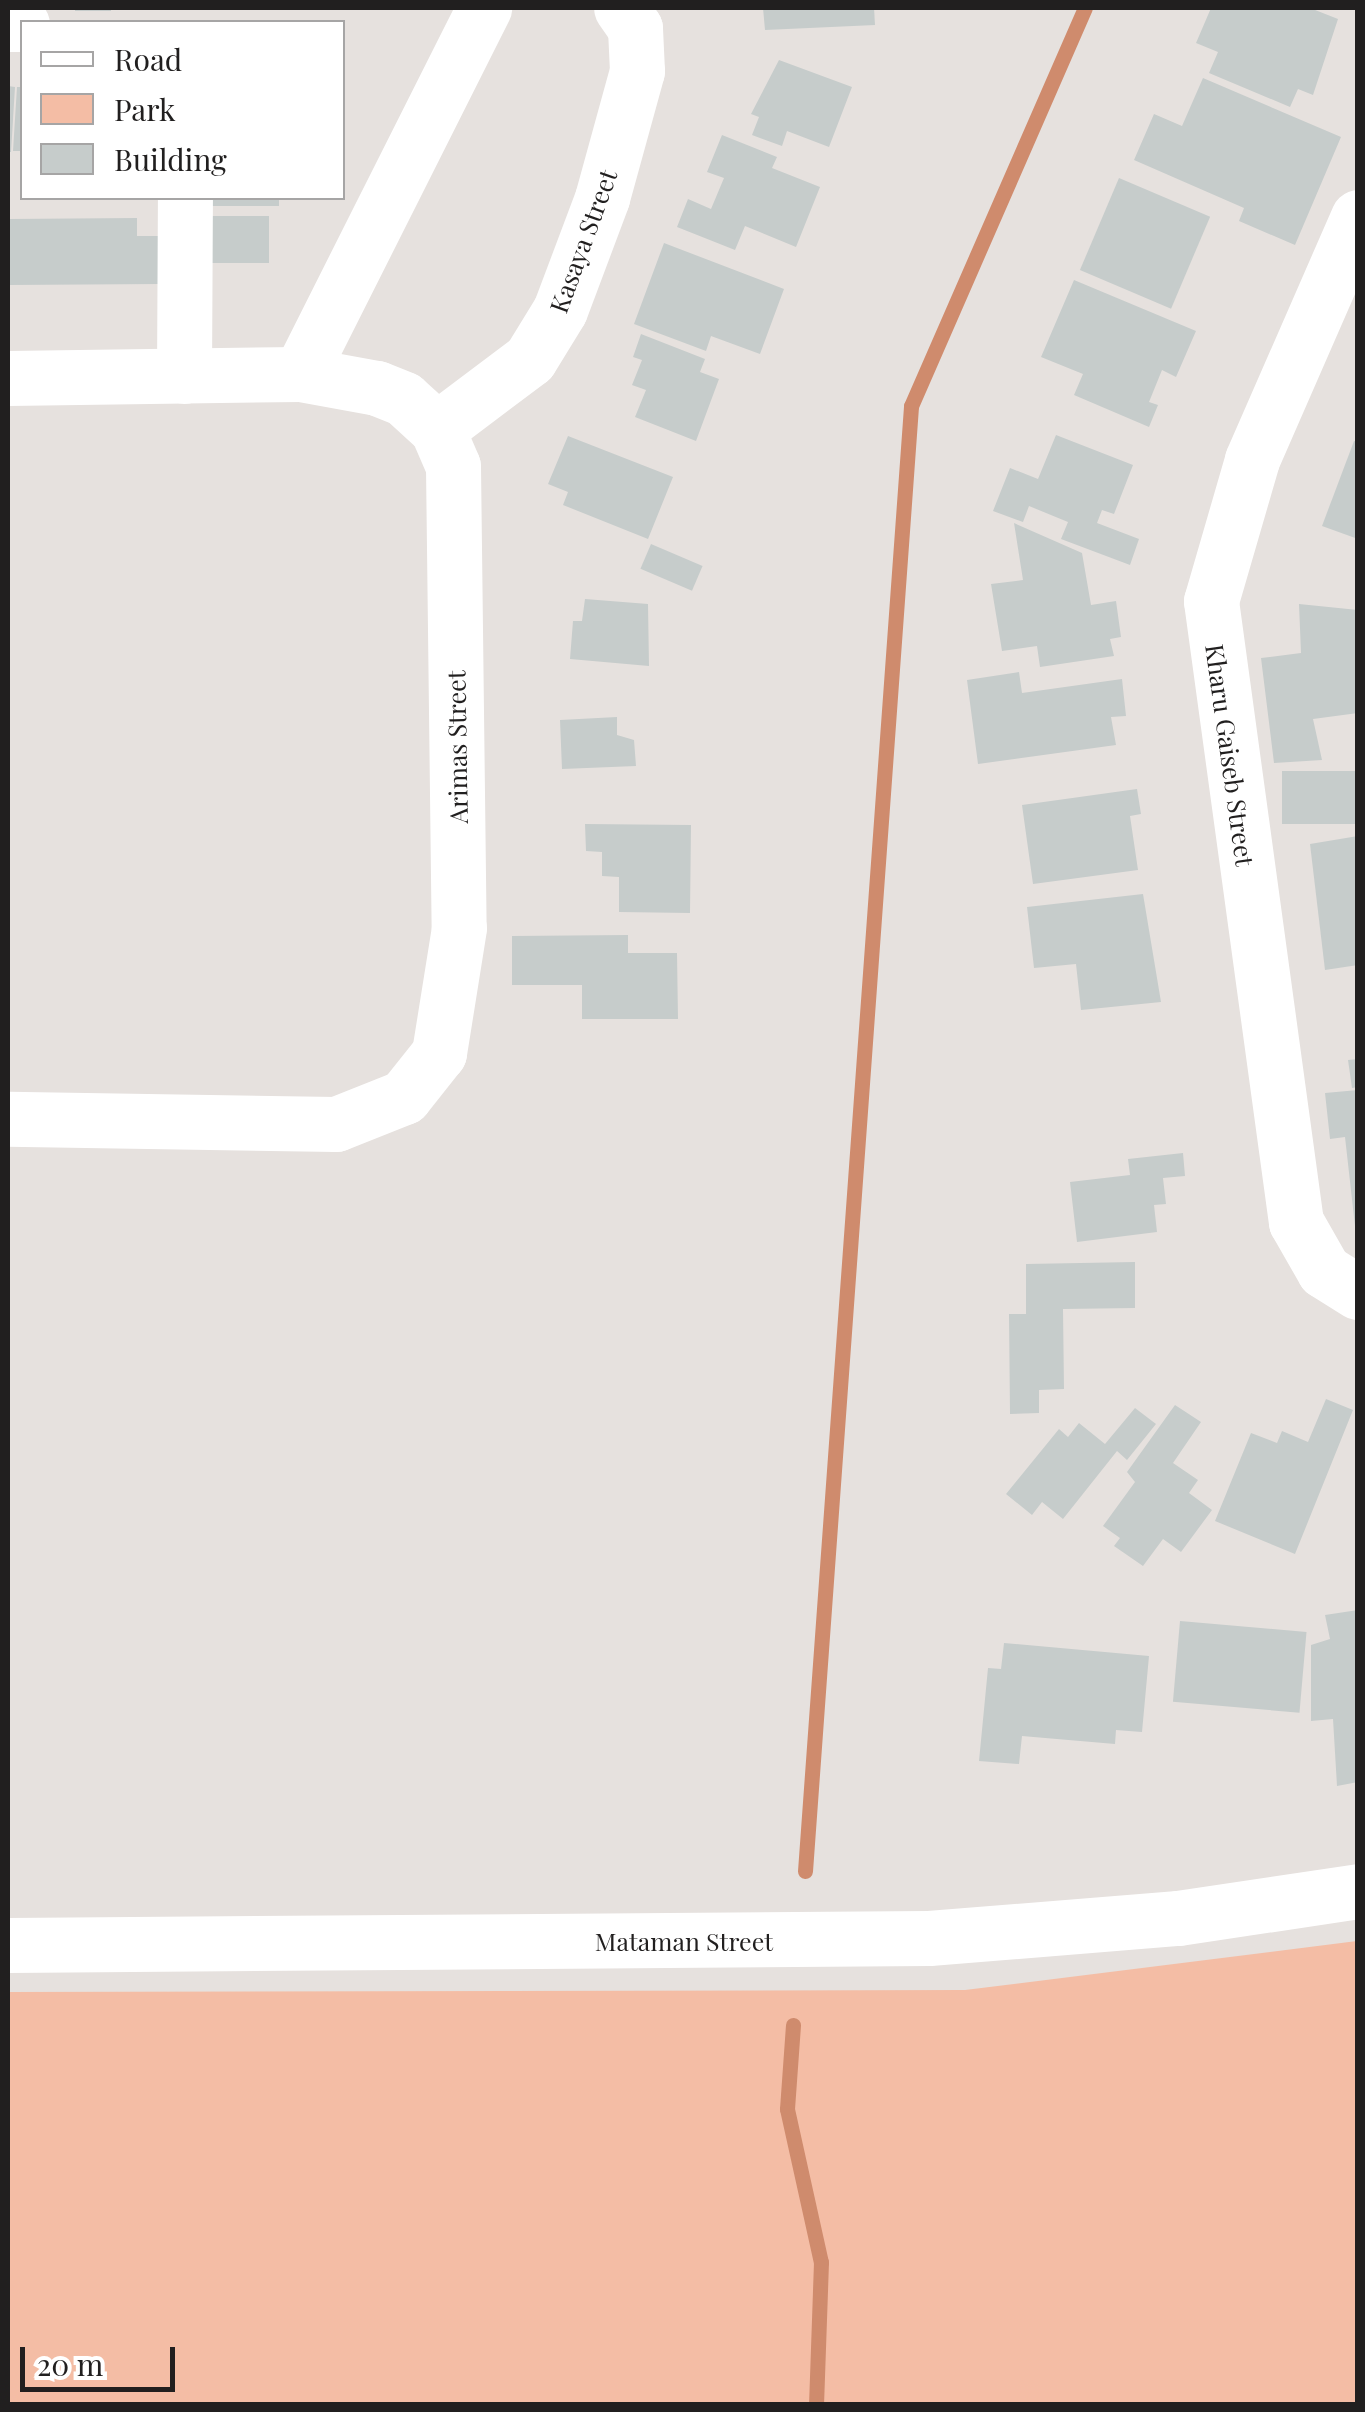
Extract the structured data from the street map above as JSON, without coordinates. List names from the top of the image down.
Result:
{
  "streets": {
    "street": [
      "Kasaya Street",
      "Arimas Street",
      "Kharu Gaiseb Street",
      "Mataman Street"
    ]
  },
  "crossings": [
    ["Kasaya Street", "Arimas Street"]
  ],
  "legend": ["Road", "Park", "Building"],
  "scale_bar": "20 m"
}
